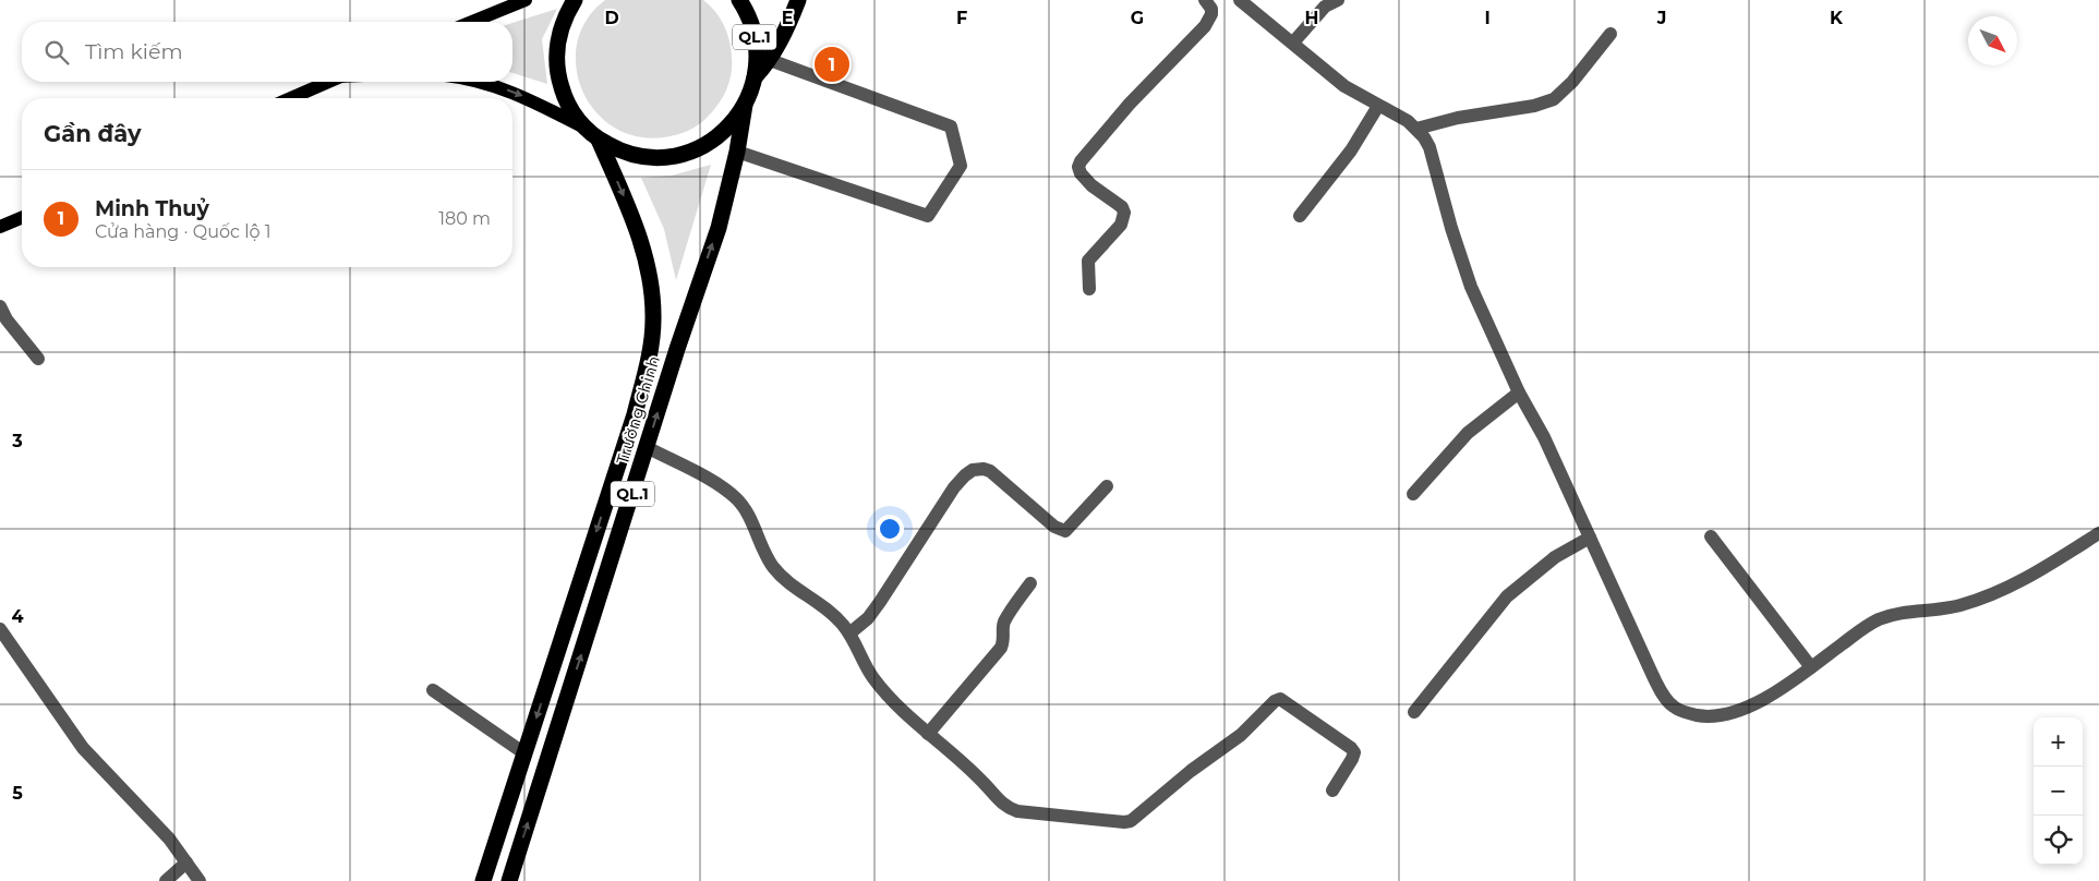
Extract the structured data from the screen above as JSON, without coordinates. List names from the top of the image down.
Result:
{
  "streets": {
    "highway": ["QL.1", "Trường Chinh"]
  },
  "crossings": [
    ["QL.1", "Trường Chinh"]
  ],
  "north": "bottom right",
  "page": {
    "search": "Tìm kiếm",
    "pins": "1",
    "heading": "Gần đây",
    "list": [
      {
        "mark": "1",
        "name": "Minh Thuỷ",
        "note": "Cửa hàng · Quốc lộ 1",
        "value": "180 m"
      }
    ],
    "map_buttons": ["+", "−"]
  },
  "grid": {
    "columns": [
      "D",
      "E",
      "F",
      "G",
      "H",
      "I",
      "J",
      "K"
    ],
    "rows": ["3", "4", "5"]
  }
}
